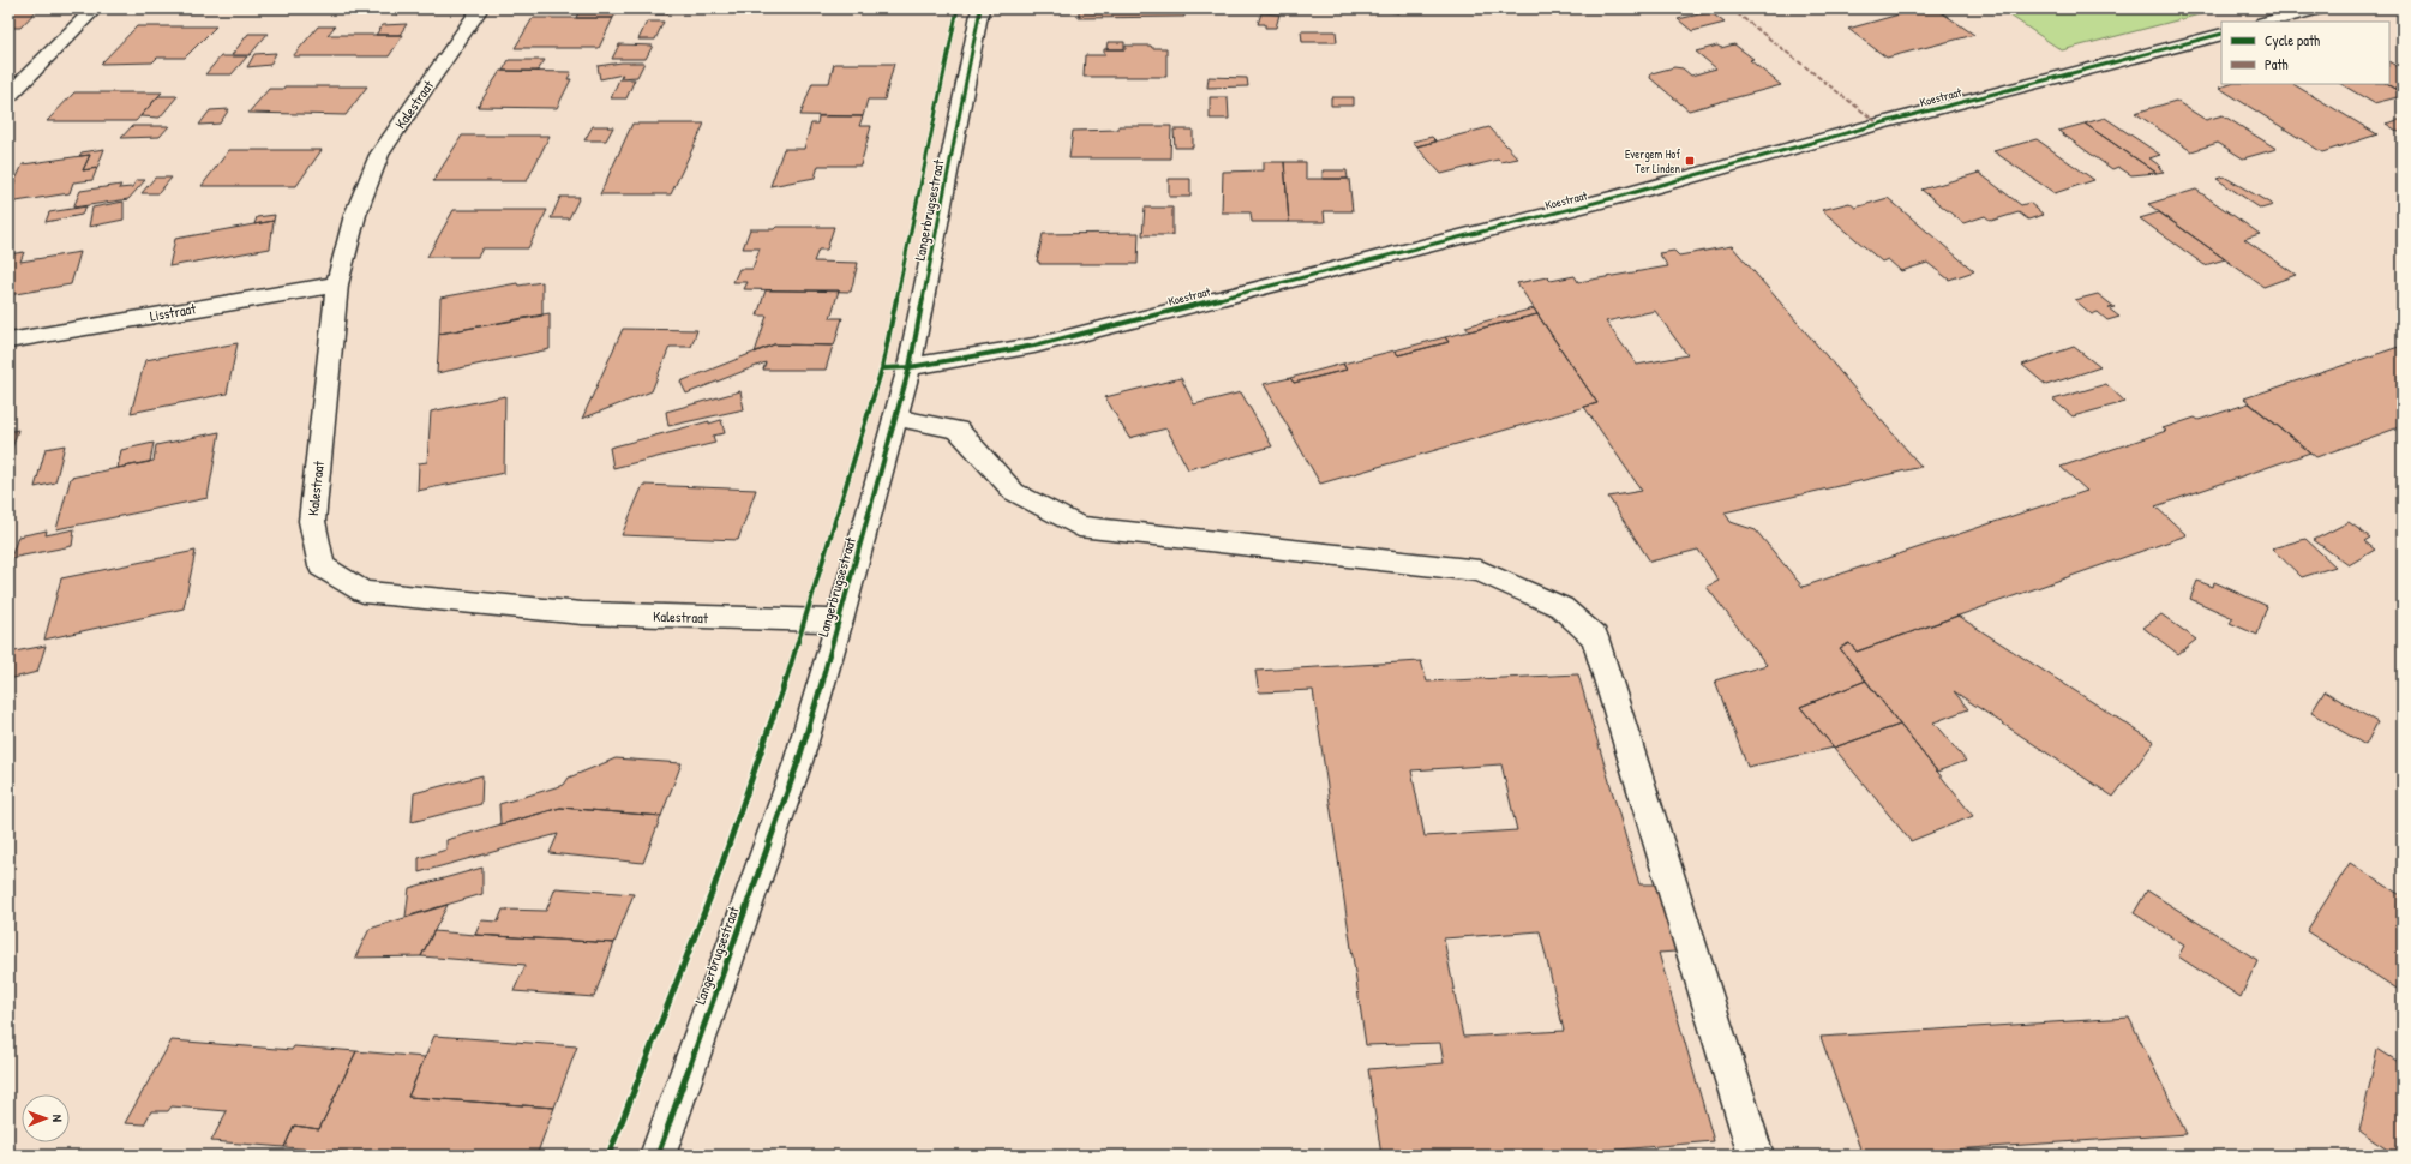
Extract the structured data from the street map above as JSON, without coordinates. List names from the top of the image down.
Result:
{
  "streets": {
    "street": [
      "Koestraat",
      "Kalestraat",
      "Langerbrugsestraat",
      "Lisstraat"
    ]
  },
  "crossings": [
    ["Koestraat", "Langerbrugsestraat"],
    ["Kalestraat", "Langerbrugsestraat"],
    ["Kalestraat", "Lisstraat"]
  ],
  "places": {
    "transit": ["Evergem Hof Ter Linden"]
  },
  "legend": ["Cycle path", "Path"],
  "north": "right"
}
